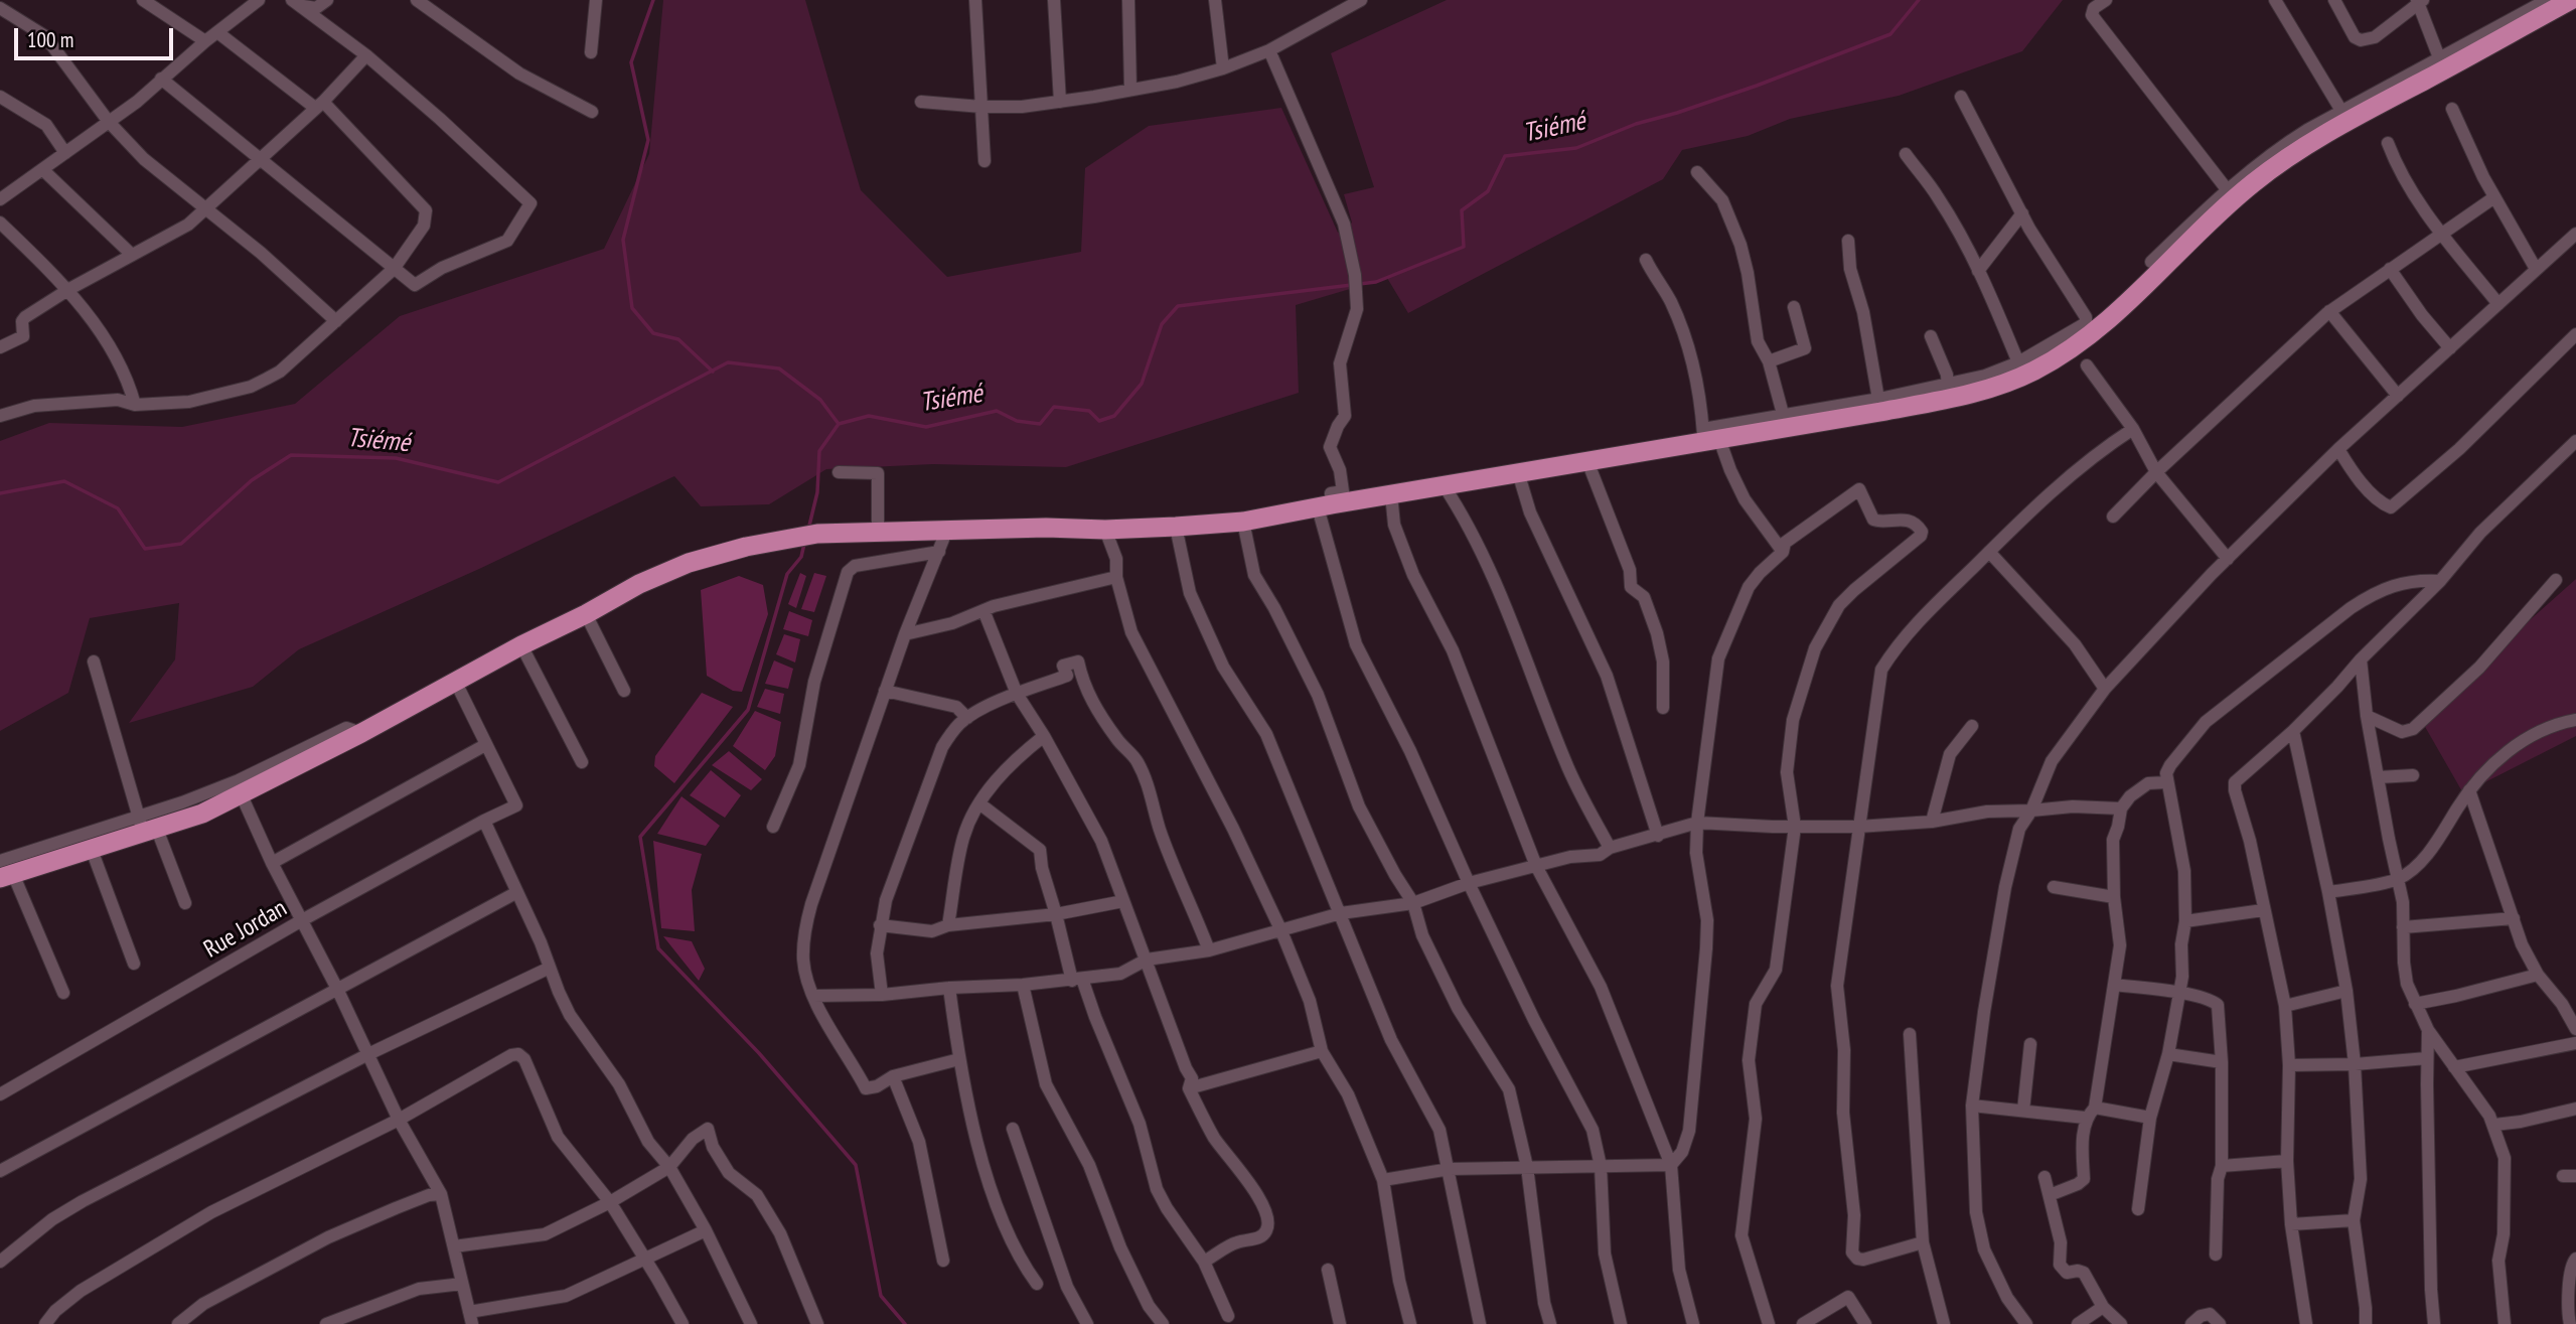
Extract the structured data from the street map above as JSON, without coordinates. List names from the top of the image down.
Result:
{
  "streets": {
    "street": ["Rue Jordan"]
  },
  "water": ["Tsiémé"],
  "scale_bar": "100 m"
}
